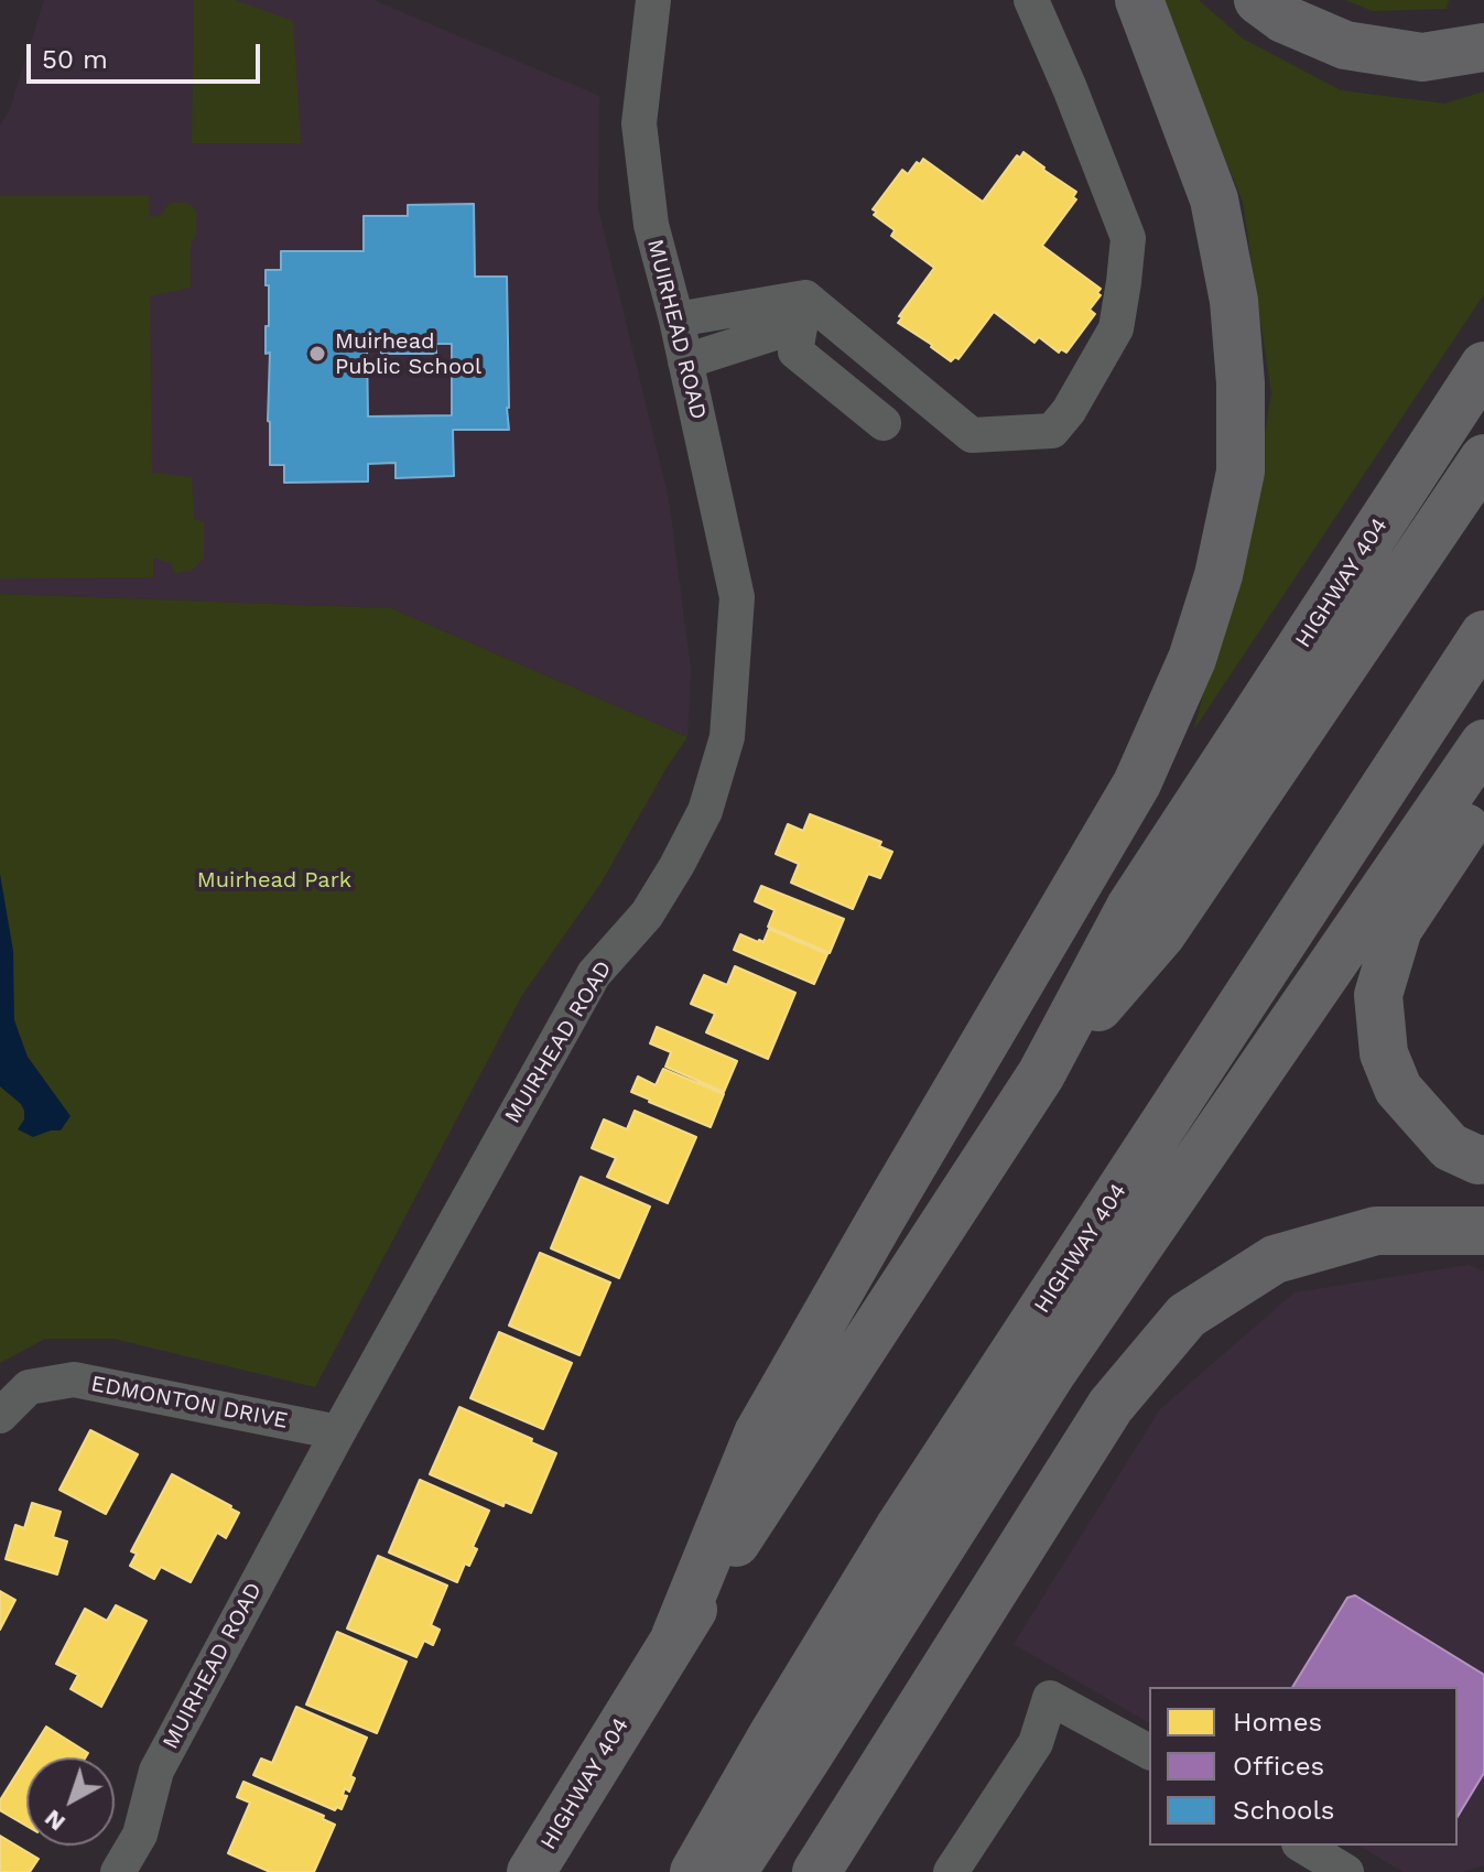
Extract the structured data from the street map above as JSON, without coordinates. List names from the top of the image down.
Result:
{
  "streets": {
    "highway": ["HIGHWAY 404"],
    "street": ["MUIRHEAD ROAD", "EDMONTON DRIVE"]
  },
  "crossings": [
    ["MUIRHEAD ROAD", "EDMONTON DRIVE"]
  ],
  "parks": ["Muirhead Park"],
  "places": ["Muirhead Public School"],
  "legend": ["Homes", "Offices", "Schools"],
  "scale_bar": "50 m",
  "north": "bottom left"
}
